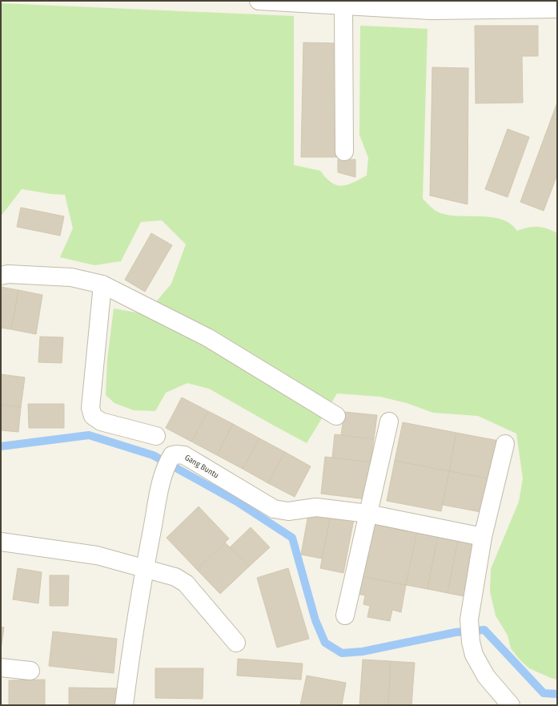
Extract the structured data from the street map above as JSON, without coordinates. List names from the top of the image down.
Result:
{
  "streets": {
    "street": ["Gang Buntu"]
  }
}
